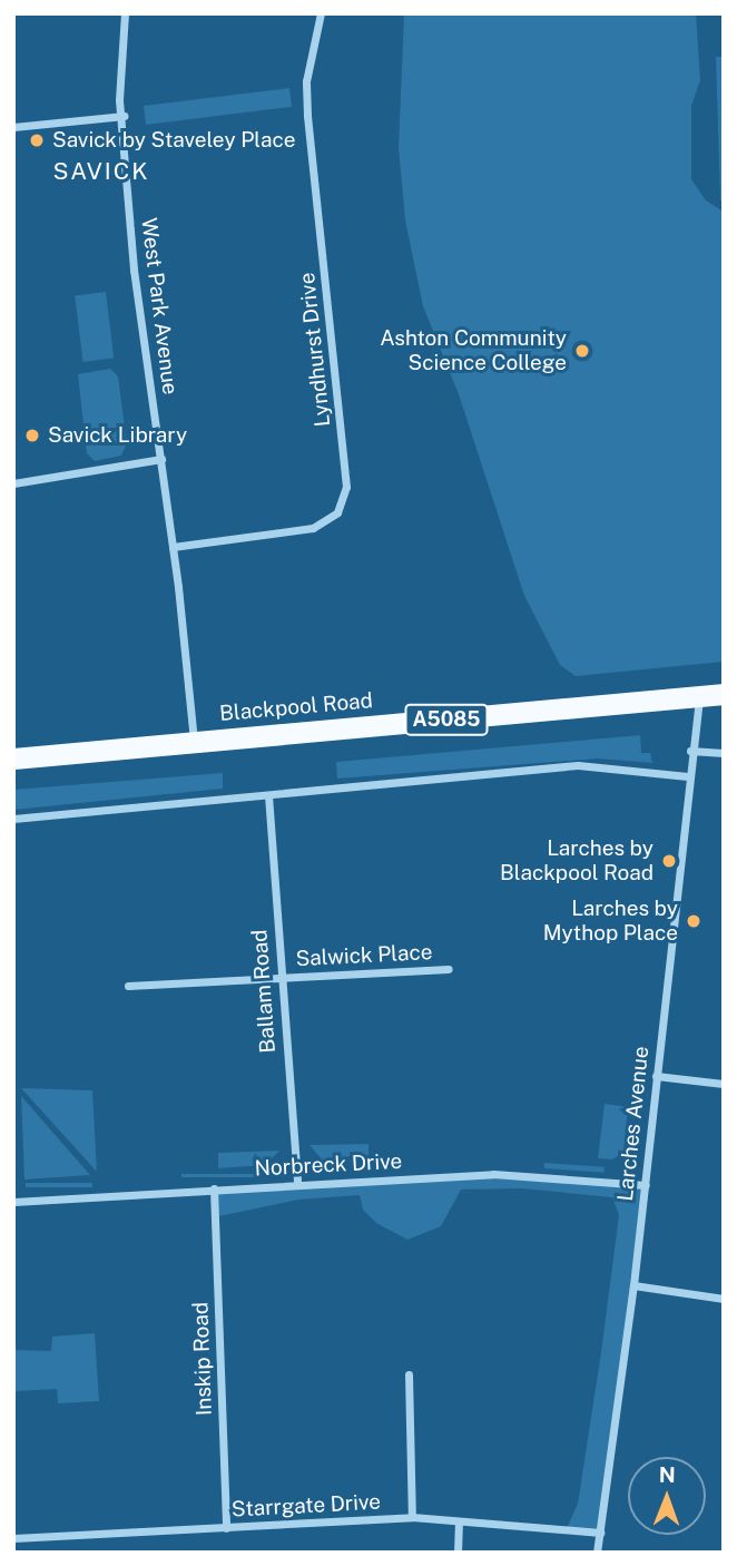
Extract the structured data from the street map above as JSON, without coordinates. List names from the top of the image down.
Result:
{
  "streets": {
    "highway": ["Blackpool Road", "A5085"],
    "street": [
      "West Park Avenue",
      "Lyndhurst Drive",
      "Salwick Place",
      "Ballam Road",
      "Larches Avenue",
      "Norbreck Drive",
      "Inskip Road",
      "Starrgate Drive"
    ]
  },
  "crossings": [
    ["West Park Avenue", "Lyndhurst Drive"],
    ["West Park Avenue", "Blackpool Road"],
    ["Blackpool Road", "Larches Avenue"],
    ["Salwick Place", "Ballam Road"],
    ["Ballam Road", "Norbreck Drive"],
    ["Larches Avenue", "Norbreck Drive"],
    ["Larches Avenue", "Starrgate Drive"],
    ["Norbreck Drive", "Inskip Road"],
    ["Inskip Road", "Starrgate Drive"]
  ],
  "districts": ["SAVICK"],
  "places": [
    "Savick by Staveley Place",
    "Ashton Community Science College",
    "Savick Library",
    "Larches by Blackpool Road",
    "Larches by Mythop Place"
  ],
  "north": "top"
}
